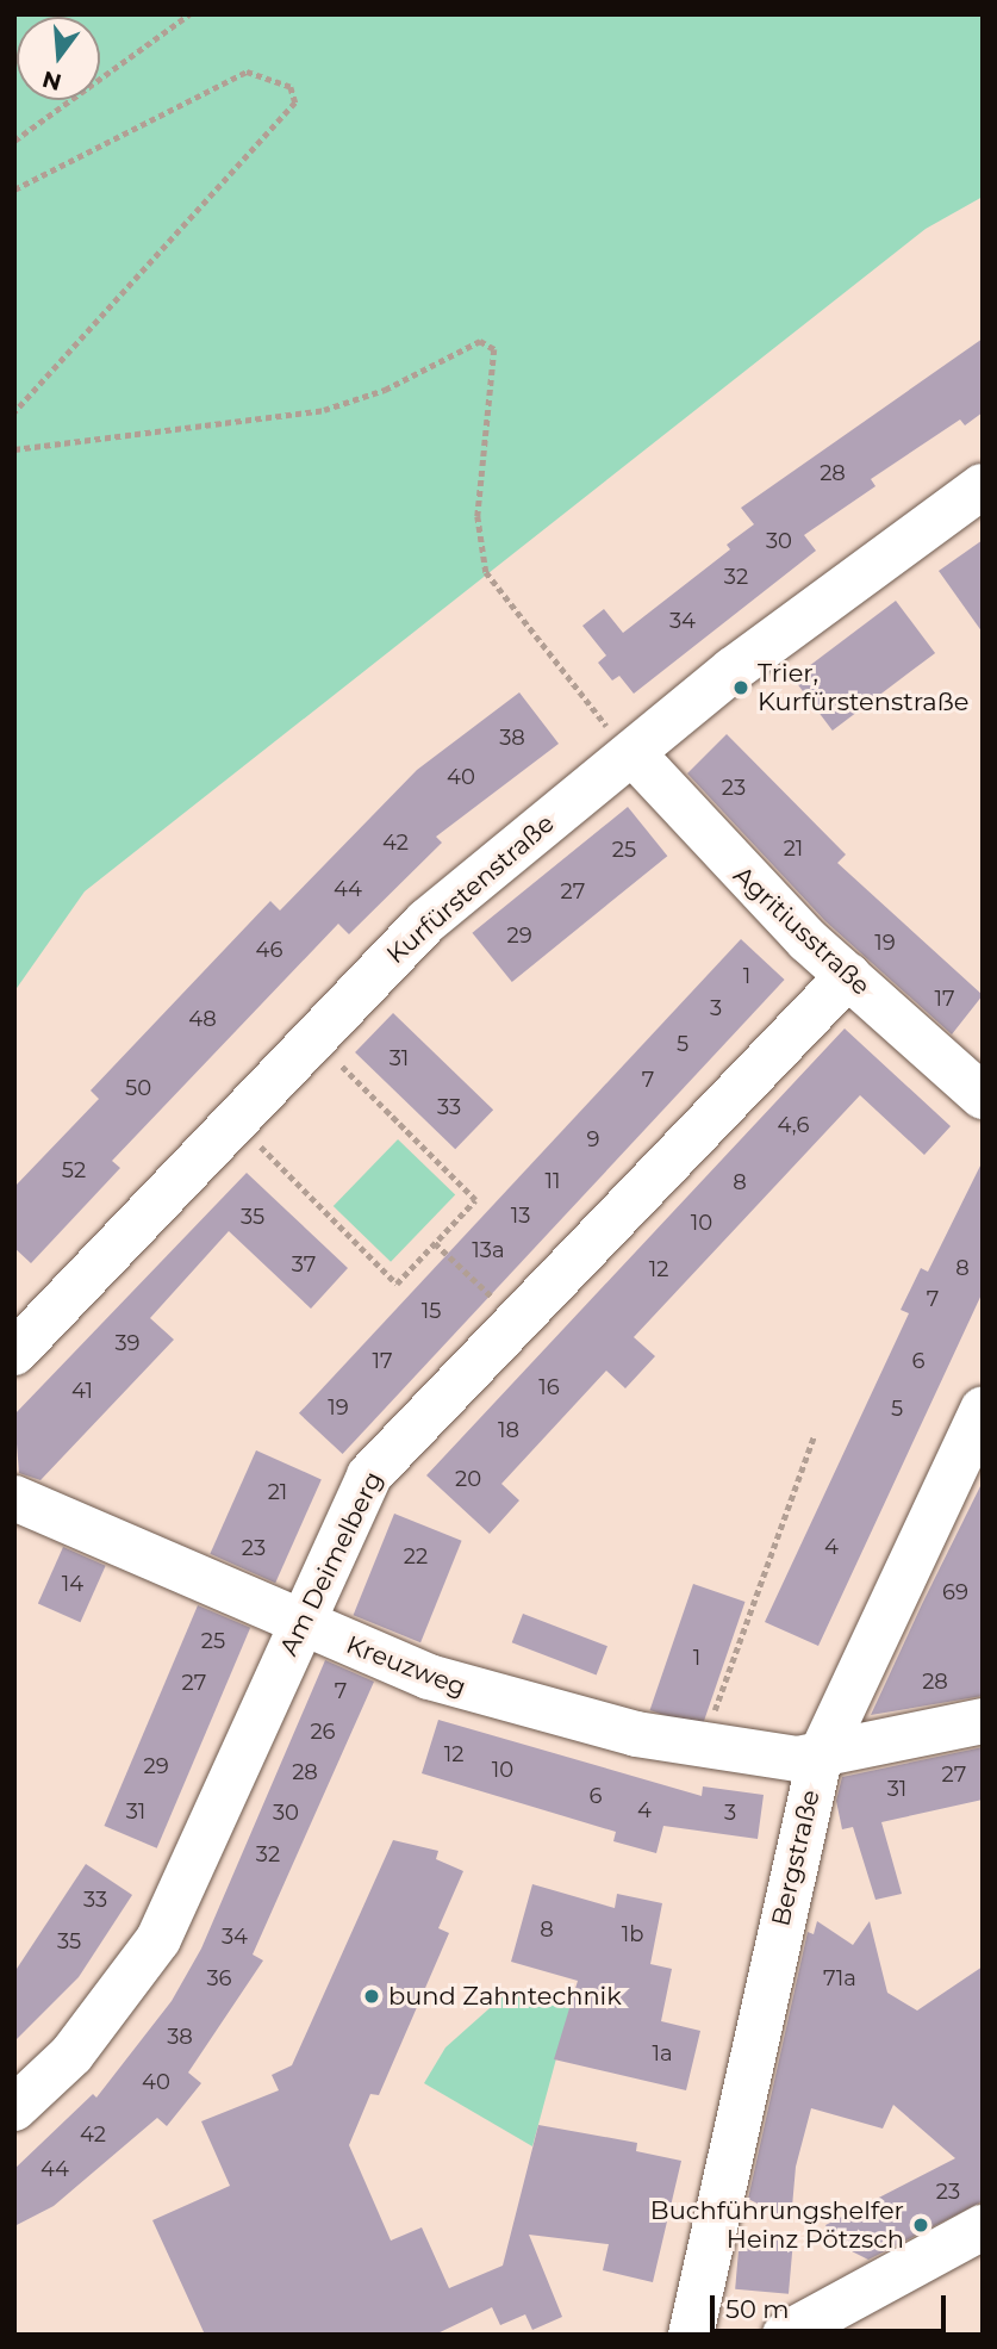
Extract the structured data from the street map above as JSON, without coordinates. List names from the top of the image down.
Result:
{
  "streets": {
    "street": [
      "Kurfürstenstraße",
      "Agritiusstraße",
      "Am Deimelberg",
      "Kreuzweg",
      "Bergstraße"
    ]
  },
  "crossings": [
    ["Kurfürstenstraße", "Agritiusstraße"],
    ["Agritiusstraße", "Am Deimelberg"],
    ["Am Deimelberg", "Kreuzweg"],
    ["Kreuzweg", "Bergstraße"]
  ],
  "places": ["Trier, Kurfürstenstraße", "bund Zahntechnik", "Buchführungshelfer Heinz Pötzsch"],
  "house_numbers": [
    "28",
    "30",
    "32",
    "34",
    "38",
    "40",
    "23",
    "42",
    "21",
    "25",
    "44",
    "27",
    "29",
    "19",
    "46",
    "1",
    "17",
    "3",
    "48",
    "5",
    "31",
    "7",
    "50",
    "33",
    "4,6",
    "9",
    "52",
    "11",
    "8",
    "13",
    "35",
    "10",
    "13a",
    "37",
    "8",
    "12",
    "7",
    "15",
    "39",
    "17",
    "6",
    "16",
    "41",
    "19",
    "5",
    "18",
    "20",
    "21",
    "4",
    "23",
    "22",
    "14",
    "69",
    "25",
    "1",
    "28",
    "27",
    "7",
    "26",
    "12",
    "29",
    "10",
    "28",
    "27",
    "31",
    "6",
    "4",
    "31",
    "30",
    "3",
    "32",
    "33",
    "8",
    "1b",
    "34",
    "35",
    "36",
    "71a",
    "38",
    "1a",
    "40",
    "42",
    "44",
    "23"
  ],
  "scale_bar": "50 m",
  "north": "bottom"
}
